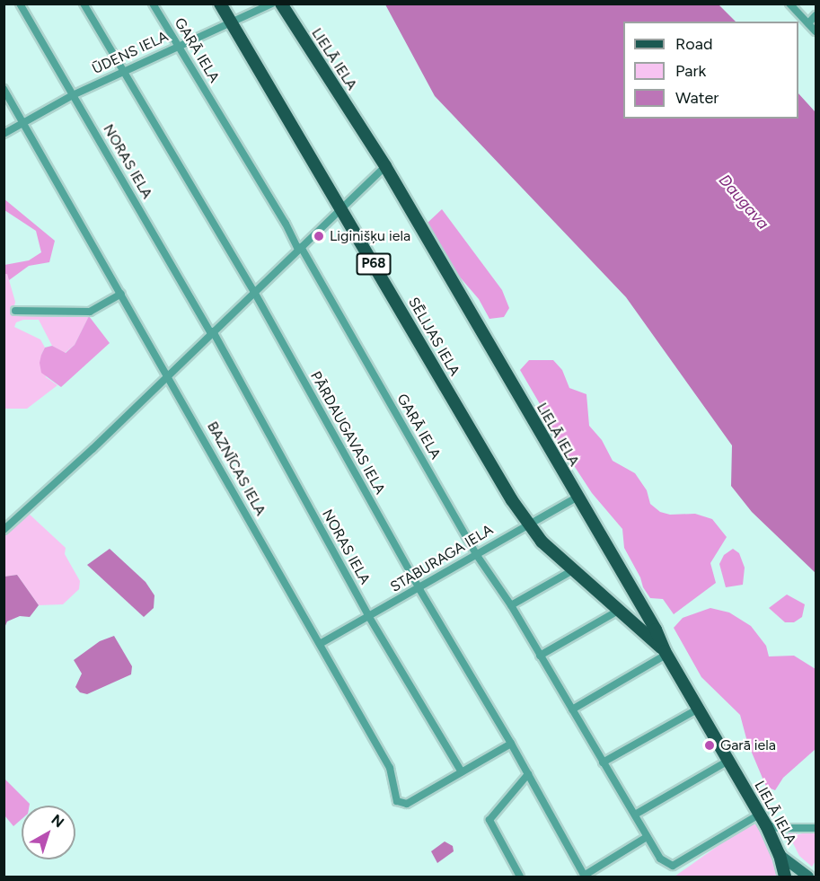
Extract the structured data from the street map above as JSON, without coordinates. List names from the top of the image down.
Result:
{
  "streets": {
    "main road": ["LIELĀ IELA", "P68", "SĒLIJAS IELA"],
    "street": [
      "GARĀ IELA",
      "ŪDENS IELA",
      "NORAS IELA",
      "PĀRDAUGAVAS IELA",
      "BAZNĪCAS IELA",
      "STABURAGA IELA"
    ]
  },
  "crossings": [
    ["GARĀ IELA", "ŪDENS IELA"],
    ["GARĀ IELA", "LIELĀ IELA"],
    ["GARĀ IELA", "STABURAGA IELA"],
    ["ŪDENS IELA", "NORAS IELA"],
    ["ŪDENS IELA", "SĒLIJAS IELA"],
    ["ŪDENS IELA", "PĀRDAUGAVAS IELA"],
    ["ŪDENS IELA", "BAZNĪCAS IELA"],
    ["LIELĀ IELA", "P68"],
    ["LIELĀ IELA", "SĒLIJAS IELA"],
    ["LIELĀ IELA", "STABURAGA IELA"],
    ["NORAS IELA", "BAZNĪCAS IELA"],
    ["NORAS IELA", "STABURAGA IELA"],
    ["SĒLIJAS IELA", "STABURAGA IELA"],
    ["PĀRDAUGAVAS IELA", "STABURAGA IELA"],
    ["BAZNĪCAS IELA", "STABURAGA IELA"]
  ],
  "water": ["Daugava"],
  "places": ["Liginišķu iela", "Garā iela"],
  "legend": ["Road", "Park", "Water"],
  "north": "top right"
}
